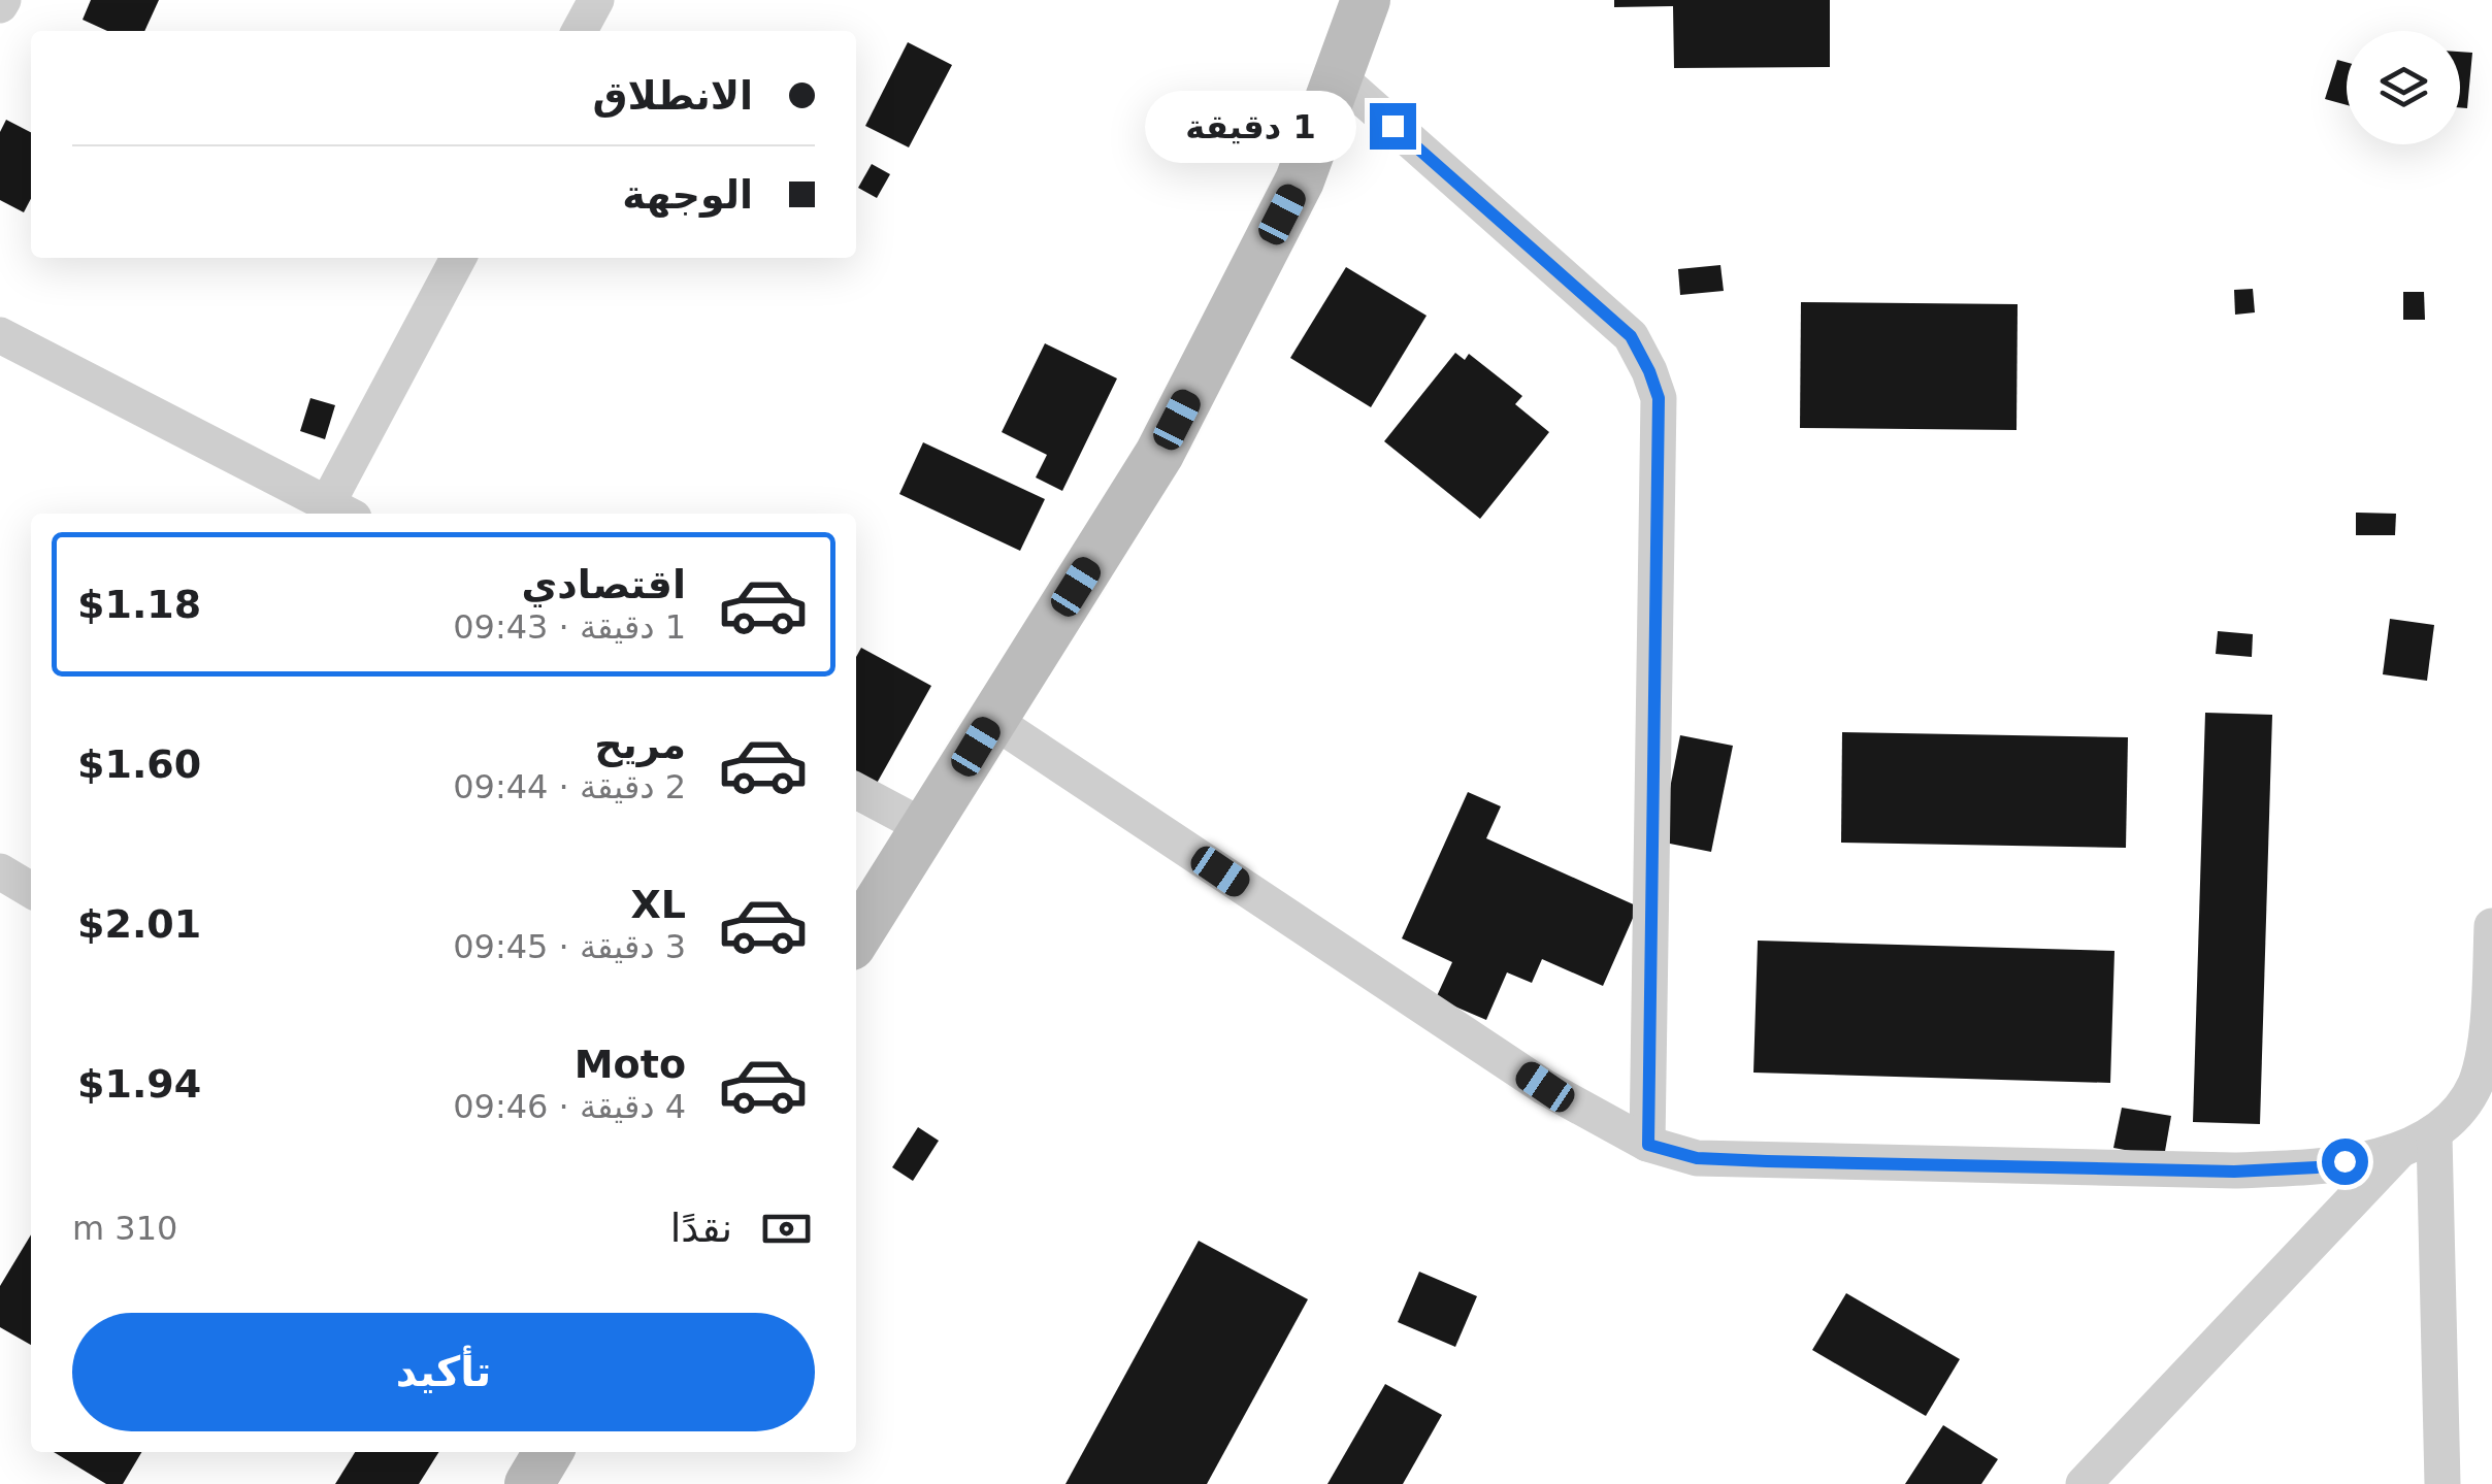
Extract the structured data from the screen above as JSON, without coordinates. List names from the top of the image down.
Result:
{
  "page": {
    "banner": ["الانطلاق", "الوجهة"],
    "bubble": "1 دقيقة",
    "list": [
      {
        "name": "اقتصادي",
        "note": "1 دقيقة · 09:43",
        "value": "$1.18"
      },
      {
        "name": "مريح",
        "note": "2 دقيقة · 09:44",
        "value": "$1.60"
      },
      {
        "name": "XL",
        "note": "3 دقيقة · 09:45",
        "value": "$2.01"
      },
      {
        "name": "Moto",
        "note": "4 دقيقة · 09:46",
        "value": "$1.94"
      }
    ],
    "pay": ["نقدًا", "310 m"],
    "buttons": "تأكيد"
  }
}
